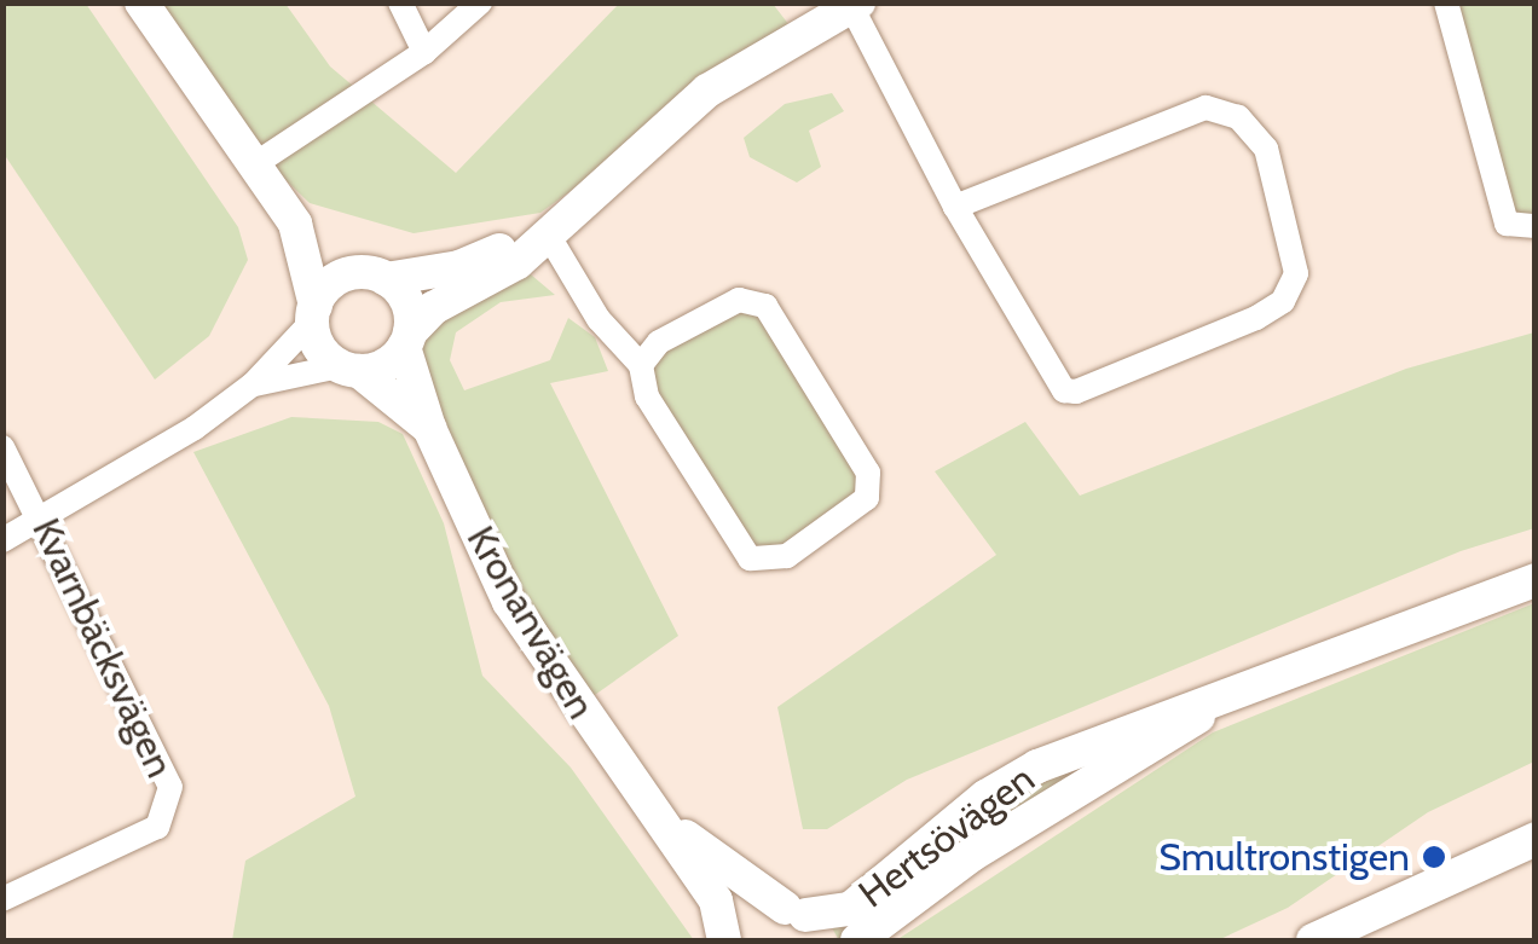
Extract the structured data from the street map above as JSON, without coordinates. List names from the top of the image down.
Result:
{
  "streets": {
    "street": ["Kronanvägen", "Kvarnbäcksvägen", "Hertsövägen"]
  },
  "crossings": [
    ["Kronanvägen", "Hertsövägen"]
  ],
  "places": ["Smultronstigen"]
}
